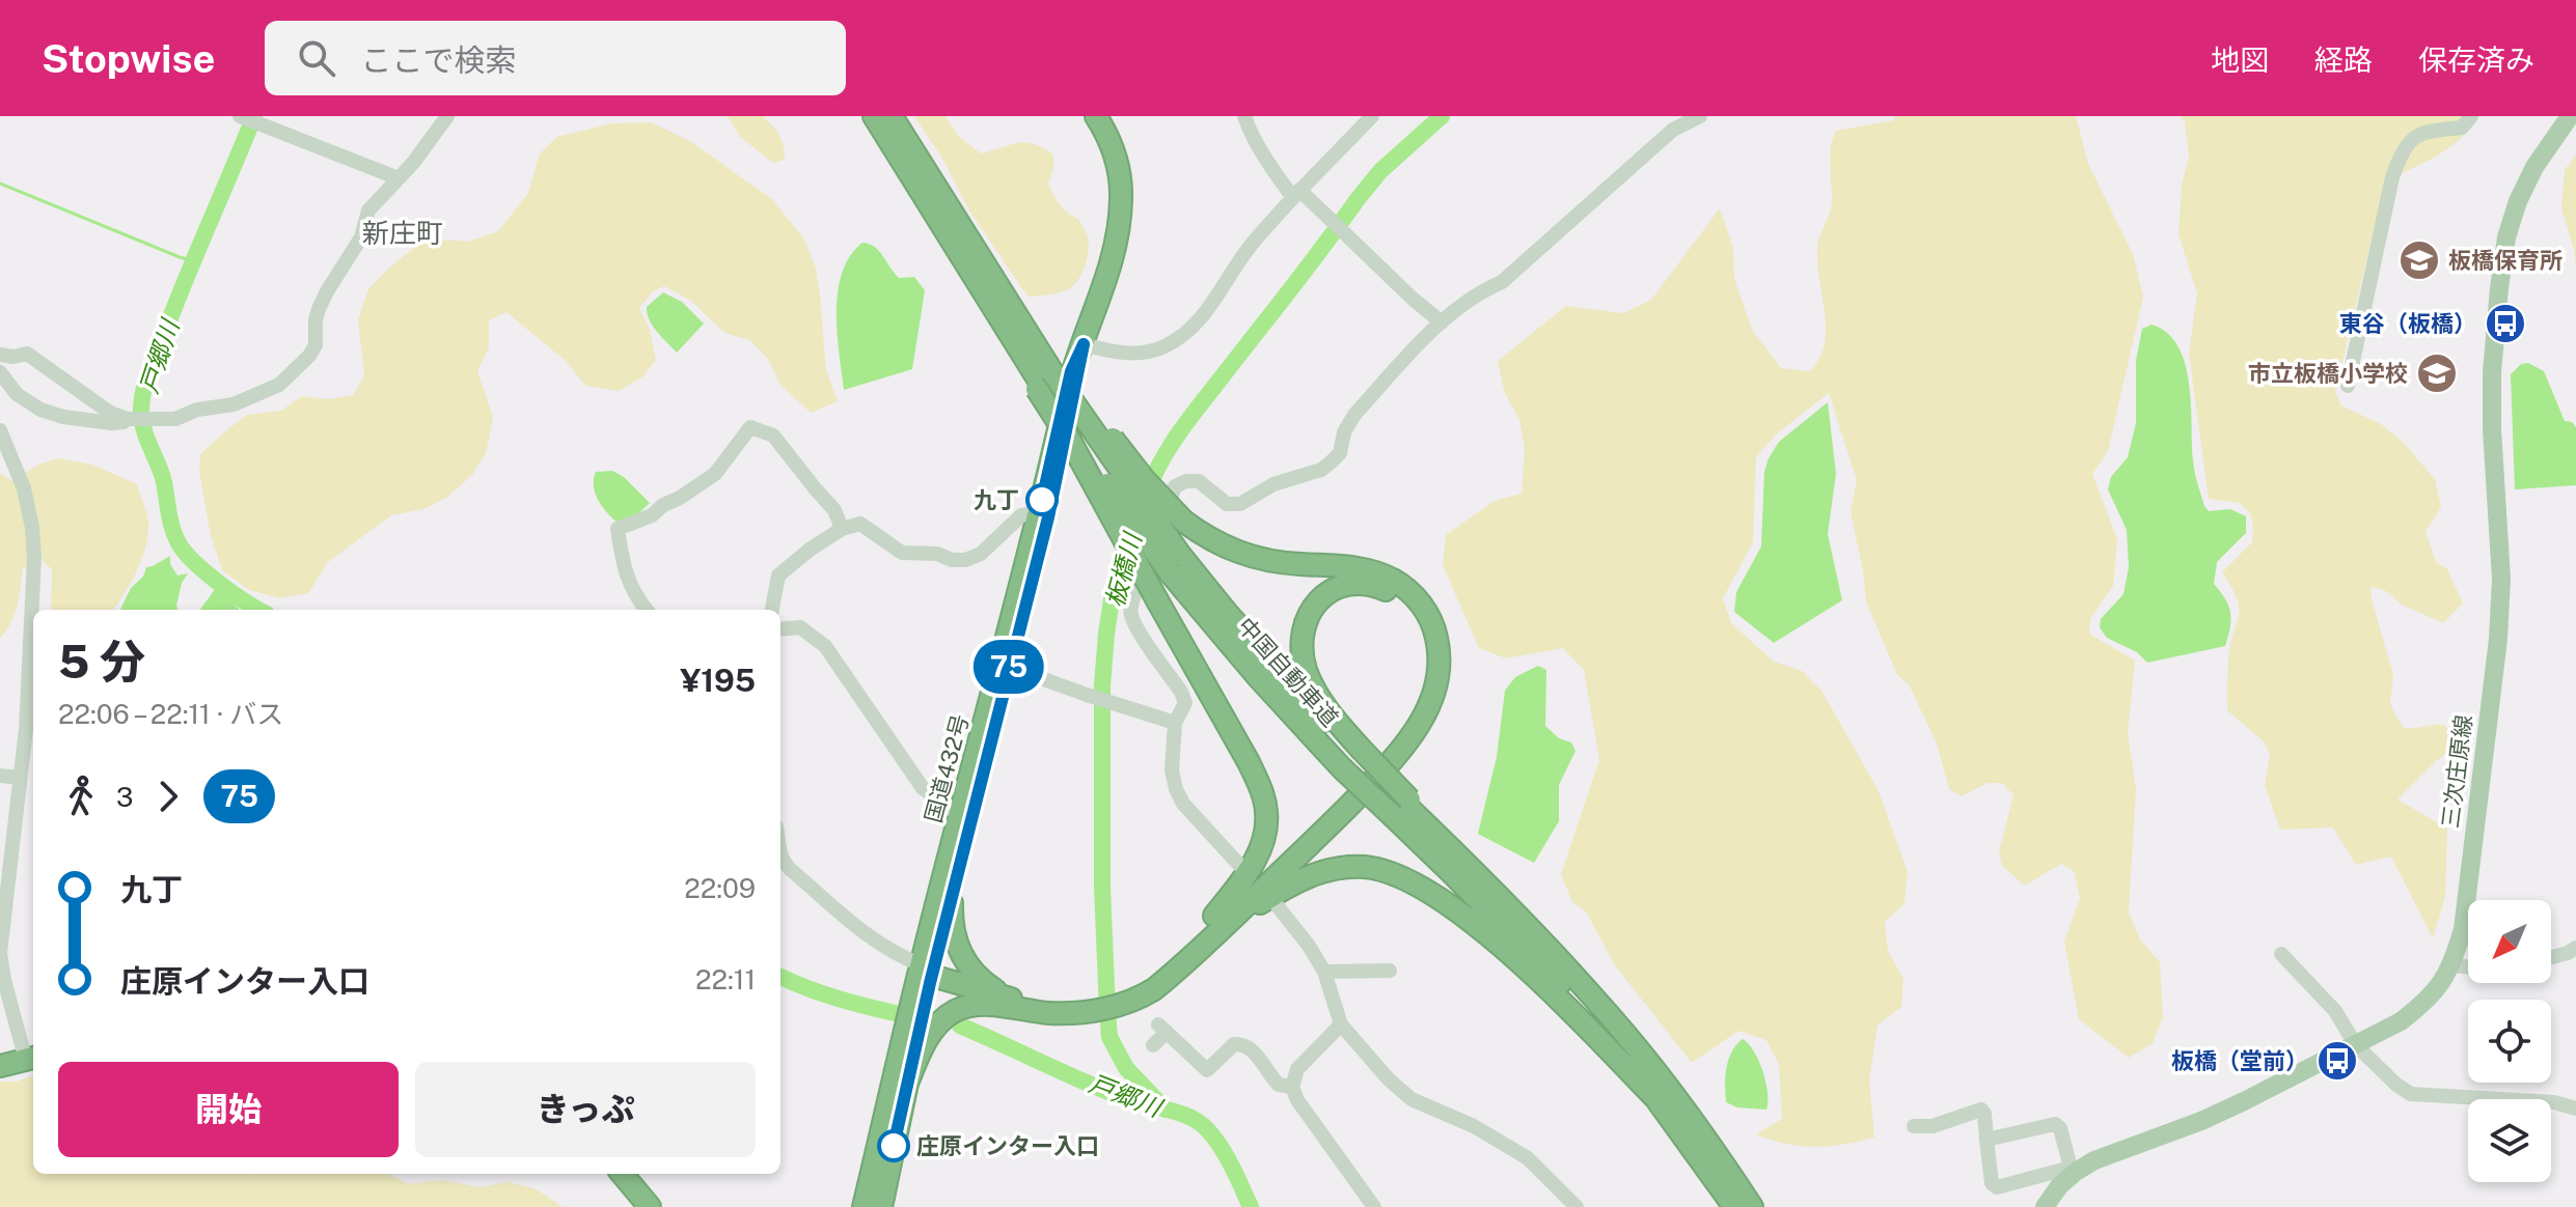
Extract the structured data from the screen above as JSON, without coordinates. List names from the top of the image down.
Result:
{
  "streets": {
    "highway": ["中国自動車道", "国道432号"],
    "main road": ["三次庄原線"]
  },
  "districts": ["新庄町"],
  "water": ["戸郷川", "板橋川"],
  "places": {
    "school or university": ["板橋保育所", "市立板橋小学校"],
    "bus stop": ["東谷（板橋）", "板橋（堂前）"],
    "other": ["九丁", "庄原インター入口"]
  },
  "lines": ["bus line 75"],
  "north": "bottom left",
  "page": {
    "header": "Stopwise",
    "search": "ここで検索",
    "nav": ["地図", "経路", "保存済み"],
    "on_map": "75",
    "heading": ["5 分", "22:06 – 22:11 · バス", "¥195"],
    "legs": ["3", "75"],
    "list": [
      {
        "name": "九丁",
        "value": "22:09"
      },
      {
        "name": "庄原インター入口",
        "value": "22:11"
      }
    ],
    "buttons": ["開始", "きっぷ"]
  }
}
